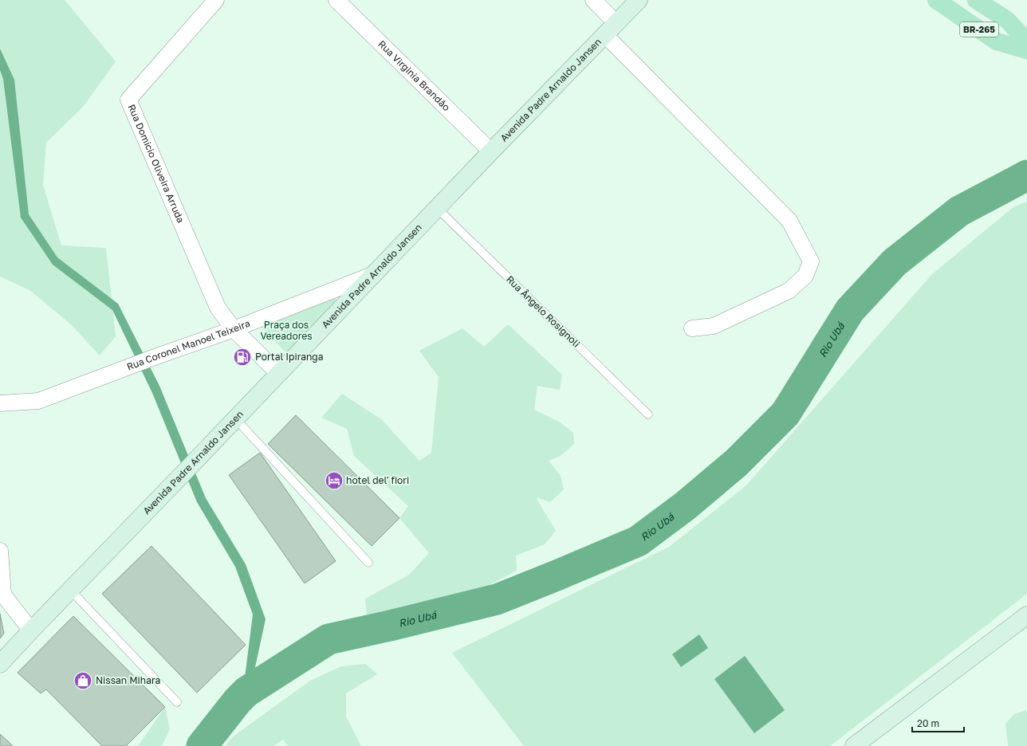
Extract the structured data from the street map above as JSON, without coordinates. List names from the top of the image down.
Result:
{
  "streets": {
    "main road": ["BR-265", "Avenida Padre Arnaldo Jansen"],
    "street": ["Rua Virginia Brandão", "Rua Domicio Oliveira Arruda", "Rua Coronel Manoel Teixeira"],
    "lane": ["Rua Ângelo Rosignoli"]
  },
  "crossings": [
    ["Rua Virginia Brandão", "Avenida Padre Arnaldo Jansen"],
    ["Avenida Padre Arnaldo Jansen", "Rua Ângelo Rosignoli"],
    ["Avenida Padre Arnaldo Jansen", "Rua Coronel Manoel Teixeira"],
    ["Rua Domicio Oliveira Arruda", "Rua Coronel Manoel Teixeira"]
  ],
  "water": ["Rio Ubá"],
  "parks": ["Praça dos Vereadores"],
  "places": {
    "fuel station": ["Portal Ipiranga"],
    "hotel": ["hotel del' fiori"],
    "shop": ["Nissan Mihara"]
  },
  "scale_bar": "20 m"
}
